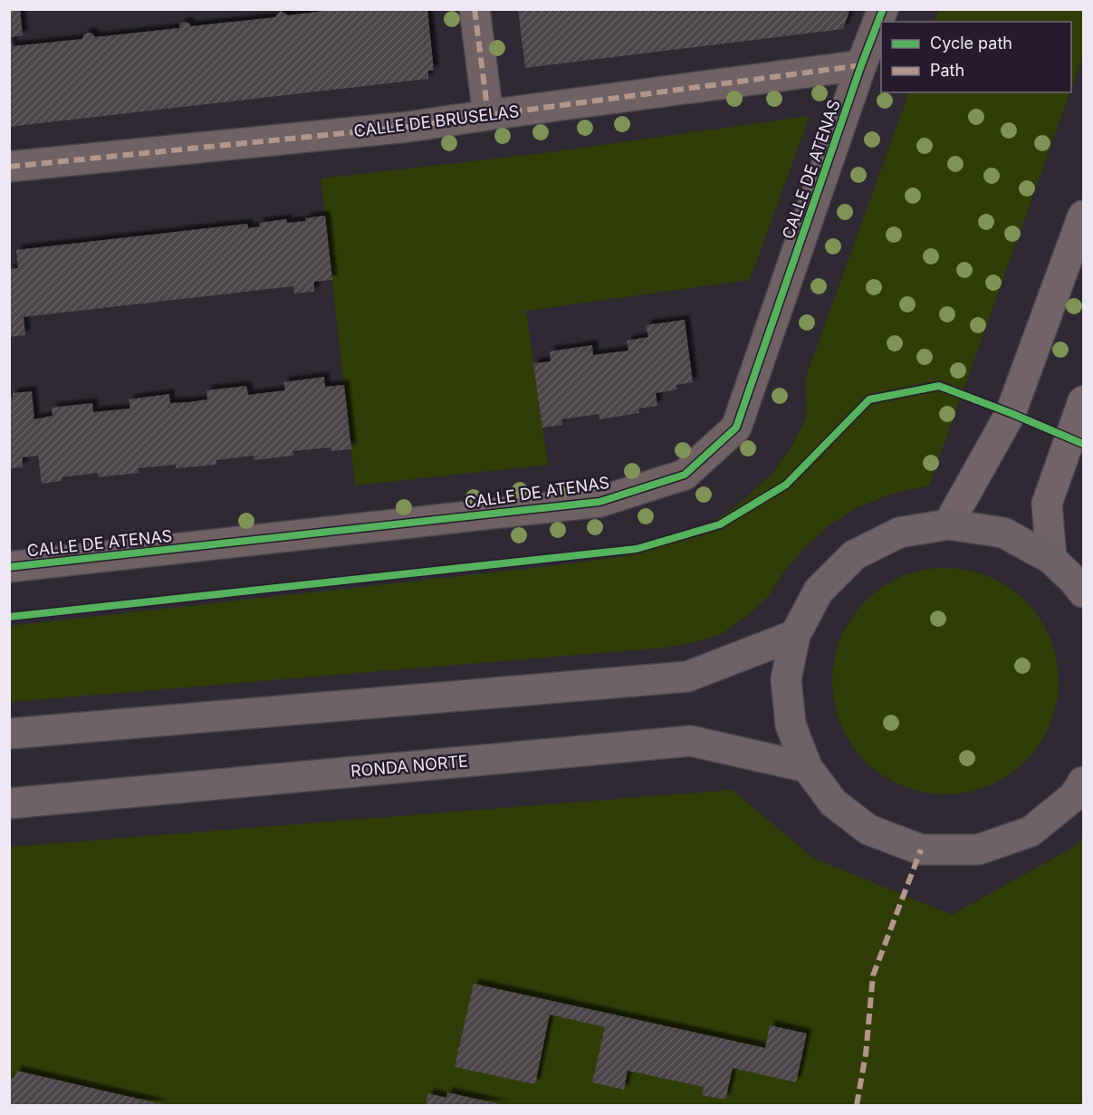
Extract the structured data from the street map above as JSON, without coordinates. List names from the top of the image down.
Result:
{
  "streets": {
    "main road": ["RONDA NORTE"],
    "street": ["CALLE DE BRUSELAS", "CALLE DE ATENAS"]
  },
  "crossings": [
    ["CALLE DE BRUSELAS", "CALLE DE ATENAS"]
  ],
  "legend": ["Cycle path", "Path"]
}
